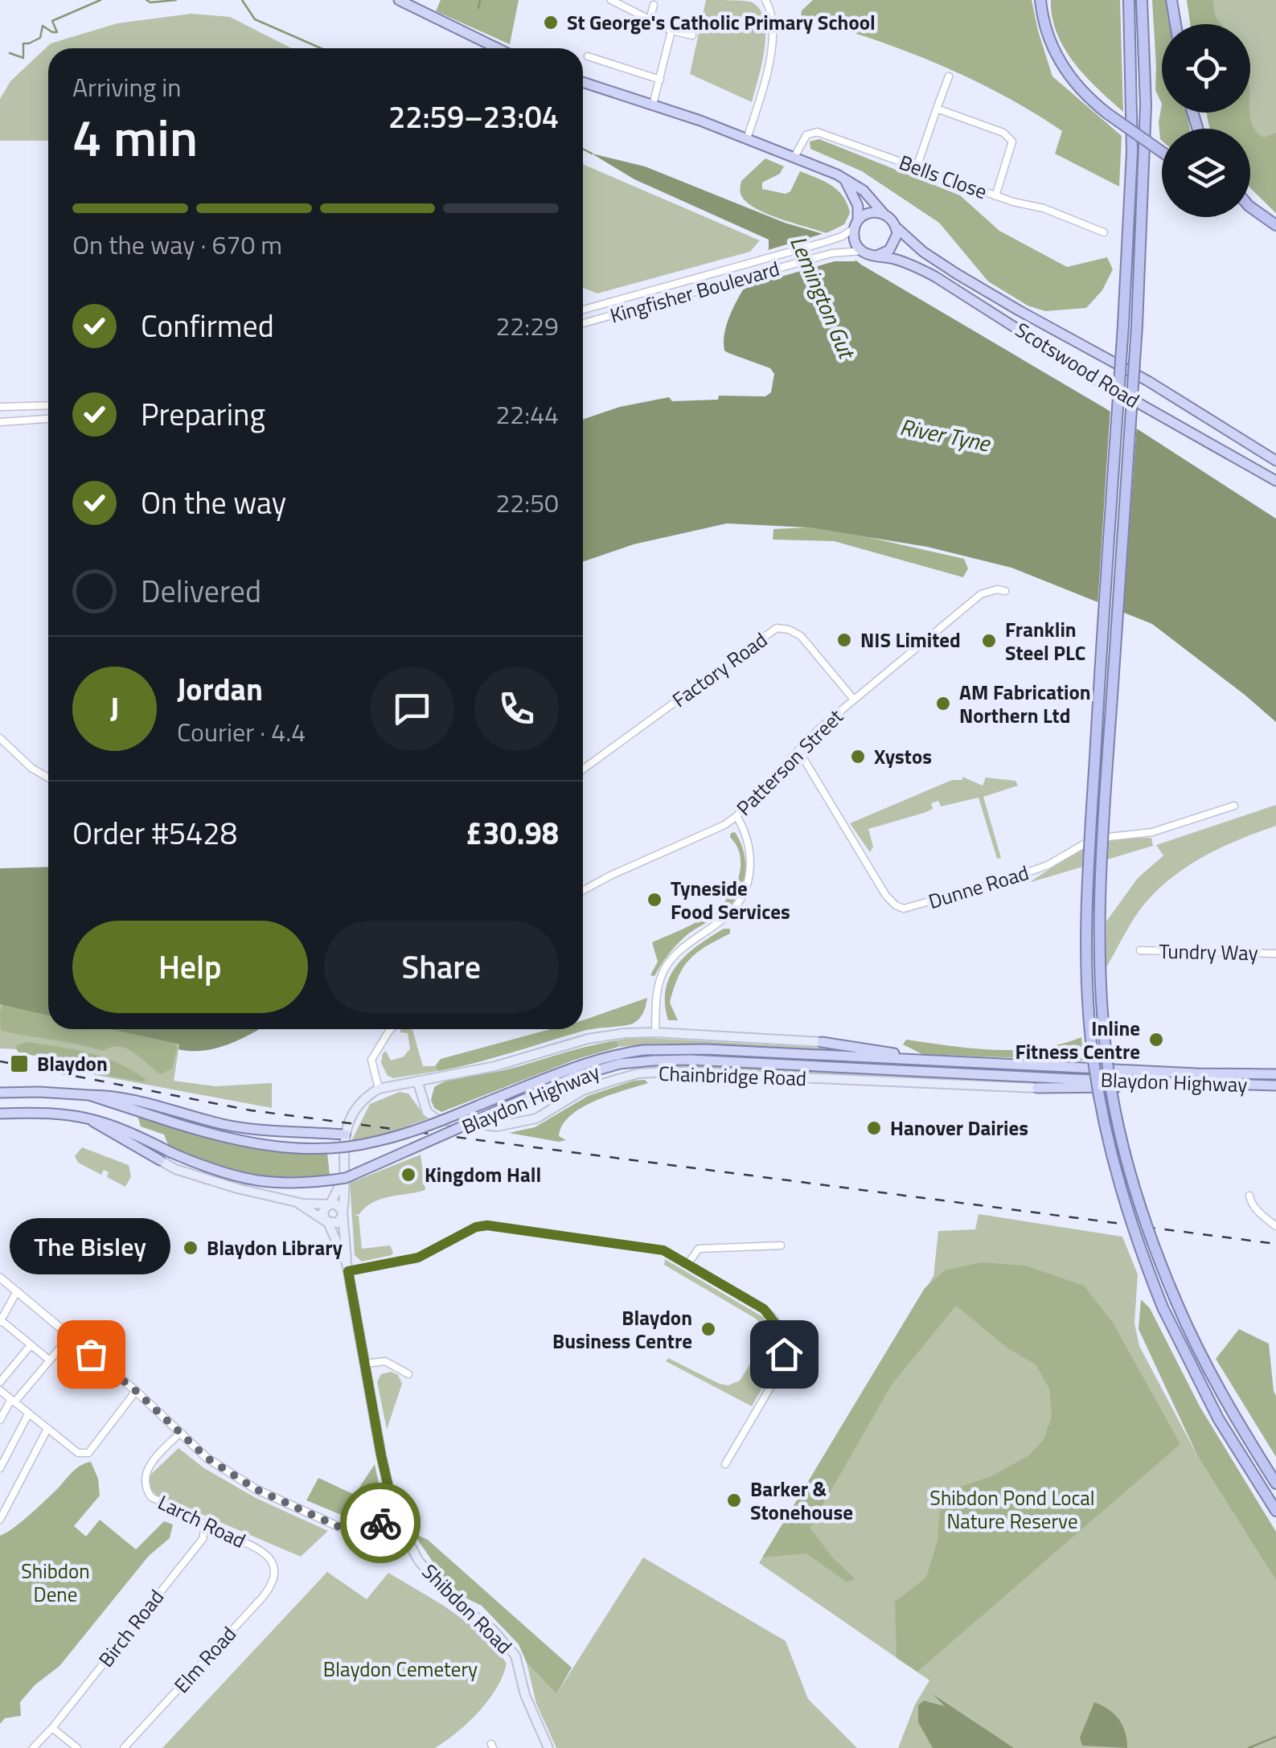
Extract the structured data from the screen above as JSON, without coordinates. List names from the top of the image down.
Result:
{
  "streets": {
    "main road": [
      "Scotswood Road",
      "Chainbridge Road",
      "Blaydon Highway",
      "Shibdon Road"
    ],
    "street": [
      "Bells Close",
      "Kingfisher Boulevard",
      "Factory Road",
      "Patterson Street",
      "Dunne Road",
      "Tundry Way",
      "Larch Road",
      "Birch Road",
      "Elm Road"
    ]
  },
  "crossings": [
    ["Kingfisher Boulevard", "Scotswood Road"],
    ["Factory Road", "Patterson Street"],
    ["Patterson Street", "Dunne Road"],
    ["Larch Road", "Birch Road"],
    ["Larch Road", "Elm Road"]
  ],
  "water": ["Lemington Gut", "River Tyne"],
  "parks": ["Shibdon Pond Local Nature Reserve", "Shibdon Dene", "Blaydon Cemetery"],
  "places": {
    "other": [
      "St George's Catholic Primary School",
      "NIS Limited",
      "Franklin Steel PLC",
      "AM Fabrication Northern Ltd",
      "Xystos",
      "Tyneside Food Services",
      "Inline Fitness Centre",
      "Hanover Dairies",
      "Kingdom Hall",
      "Blaydon Library",
      "Blaydon Business Centre",
      "The Bisley",
      "Barker & Stonehouse"
    ],
    "transit": ["Blaydon"]
  },
  "page": {
    "heading": ["4 min", "Arriving in", "22:59–23:04"],
    "panel": [
      "Jordan",
      "Courier · 4.4",
      "Order #5428",
      "£30.98"
    ],
    "bar": "On the way · 670 m",
    "list": [
      ["Confirmed", "22:29"],
      ["Preparing", "22:44"],
      ["On the way", "22:50"],
      "Delivered"
    ],
    "round": "J",
    "buttons": ["Help", "Share"],
    "bubble": "The Bisley"
  }
}
